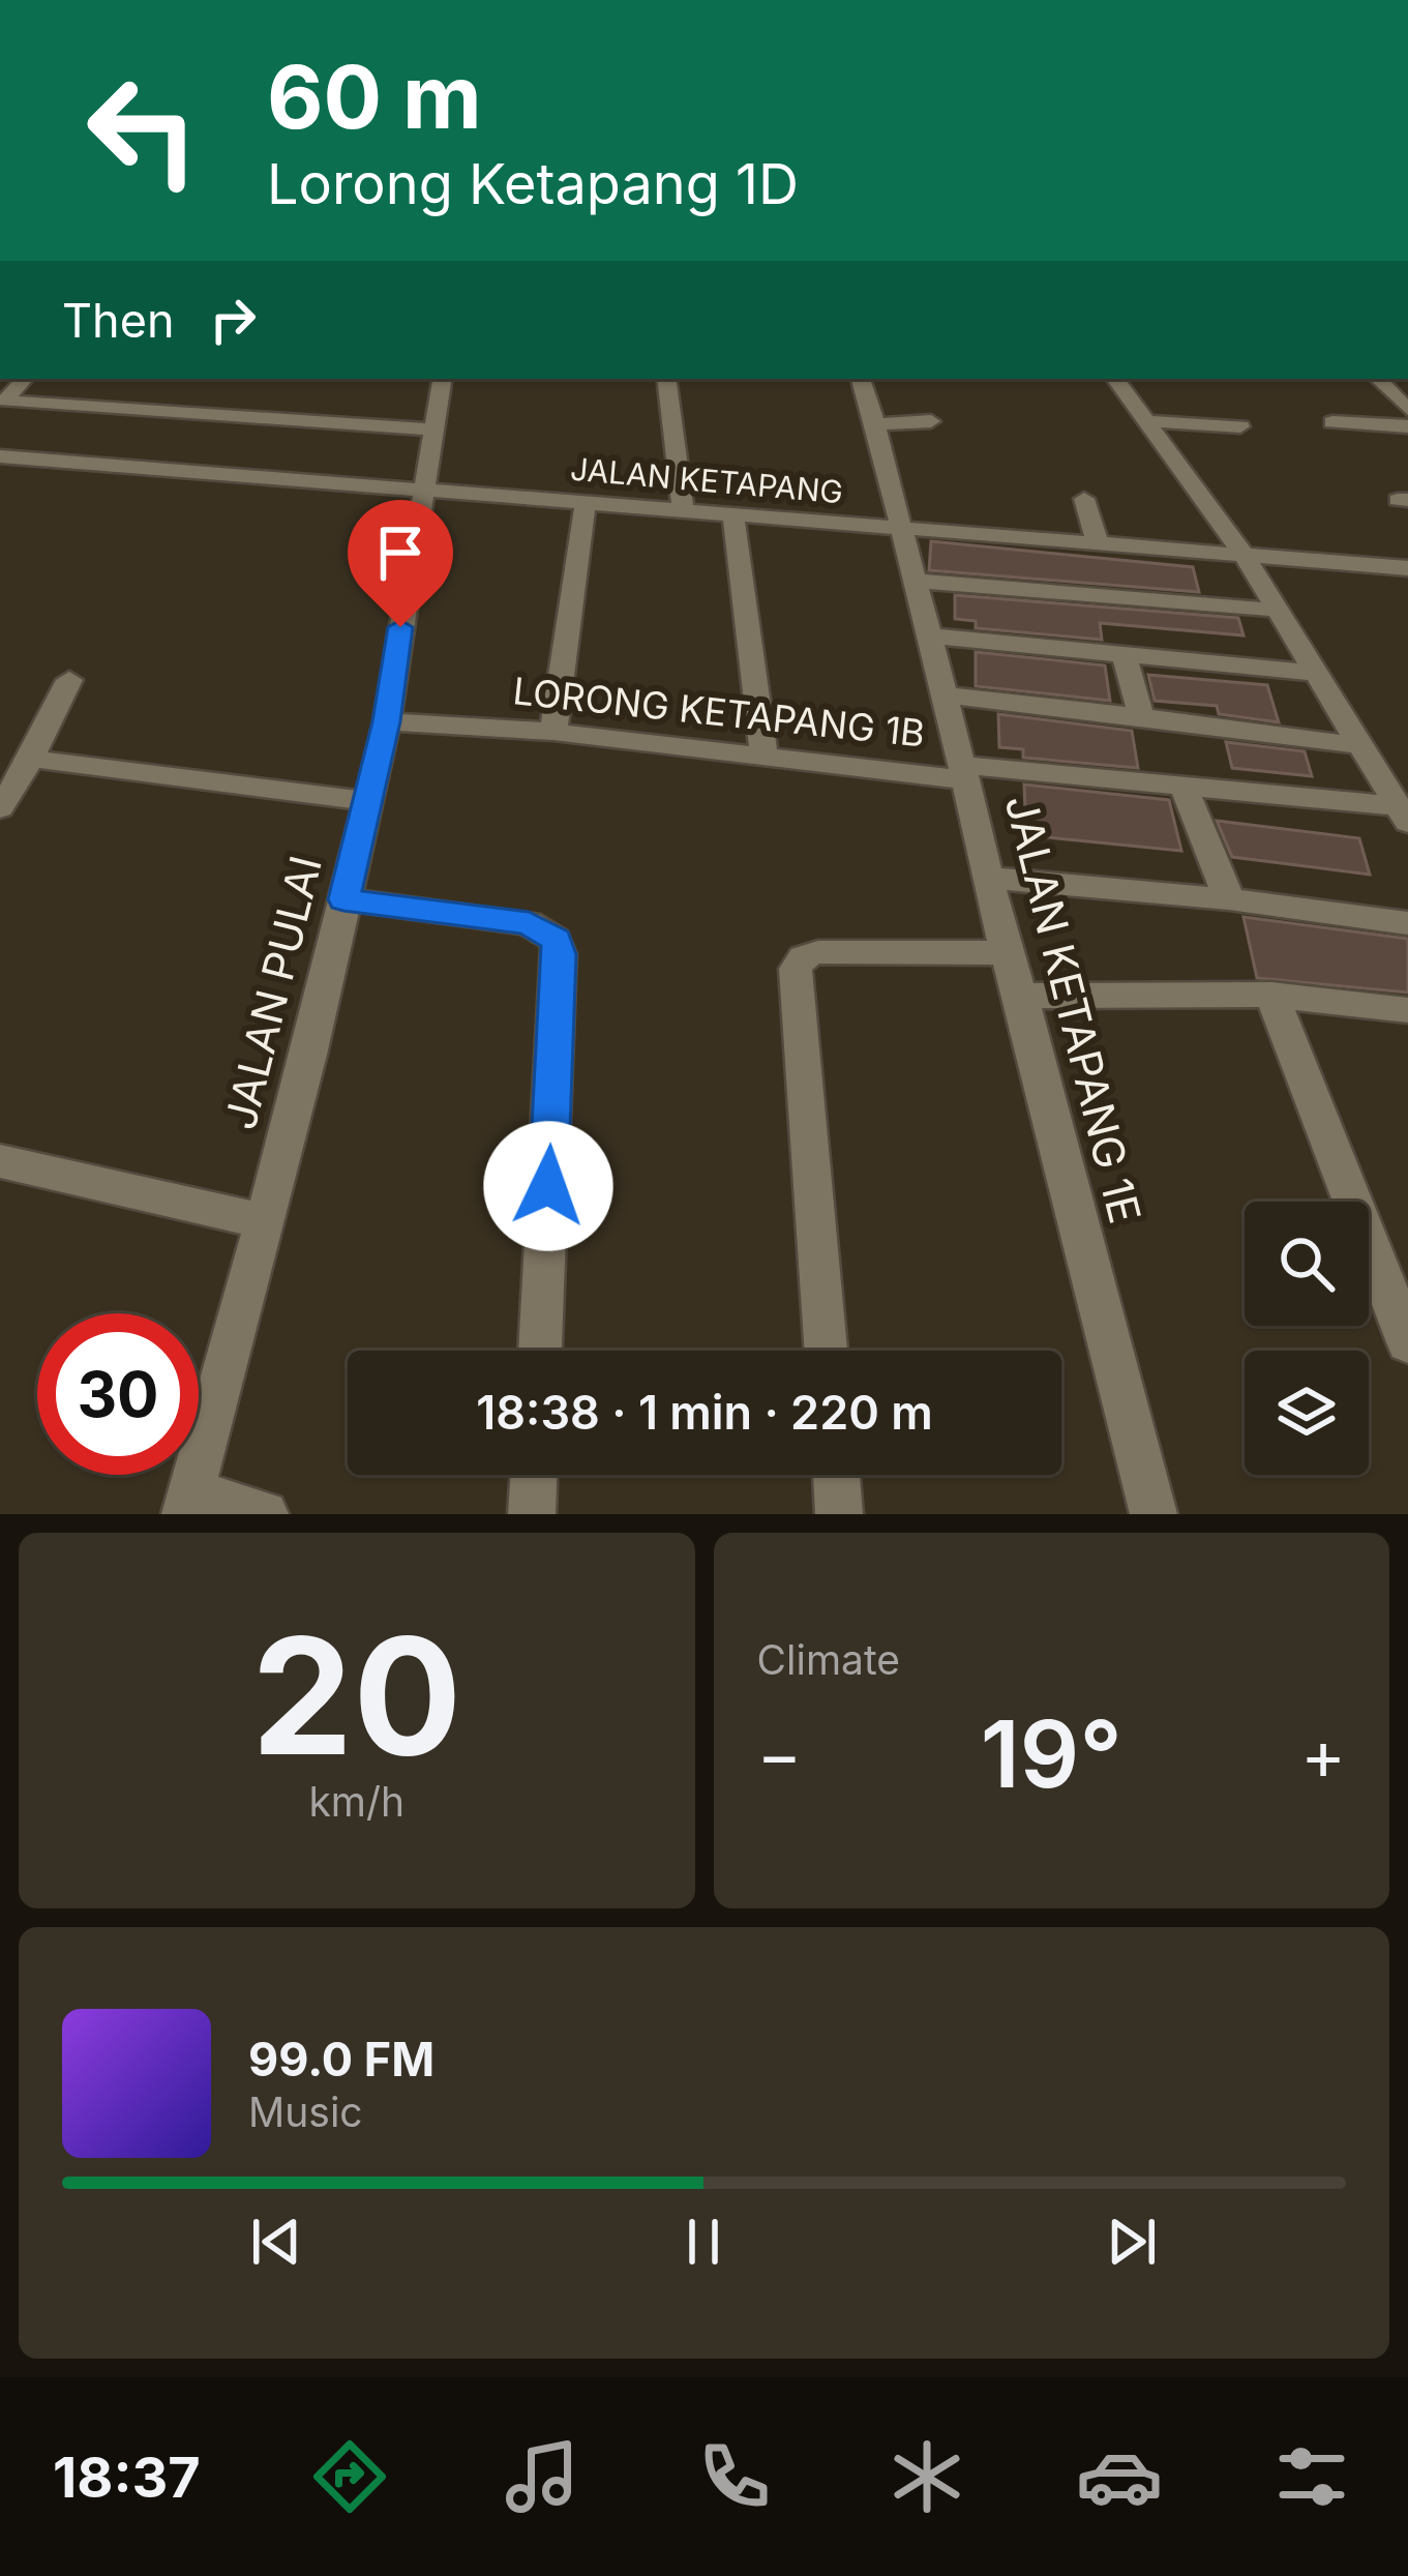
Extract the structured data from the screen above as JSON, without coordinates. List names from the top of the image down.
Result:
{
  "streets": {
    "street": [
      "JALAN KETAPANG",
      "LORONG KETAPANG 1B",
      "JALAN PULAI",
      "JALAN KETAPANG 1E"
    ]
  },
  "crossings": [
    ["JALAN KETAPANG", "JALAN PULAI"],
    ["JALAN KETAPANG", "JALAN KETAPANG 1E"],
    ["LORONG KETAPANG 1B", "JALAN PULAI"],
    ["LORONG KETAPANG 1B", "JALAN KETAPANG 1E"]
  ],
  "page": {
    "turn": ["60 m", "Lorong Ketapang 1D"],
    "then": "Then",
    "limit": "30",
    "trip": "18:38 · 1 min · 220 m",
    "tile": [
      ["20", "km/h"],
      "Climate"
    ],
    "heat": ["−", "19°", "+"],
    "song": ["99.0 FM", "Music"],
    "tabs": "18:37"
  }
}
